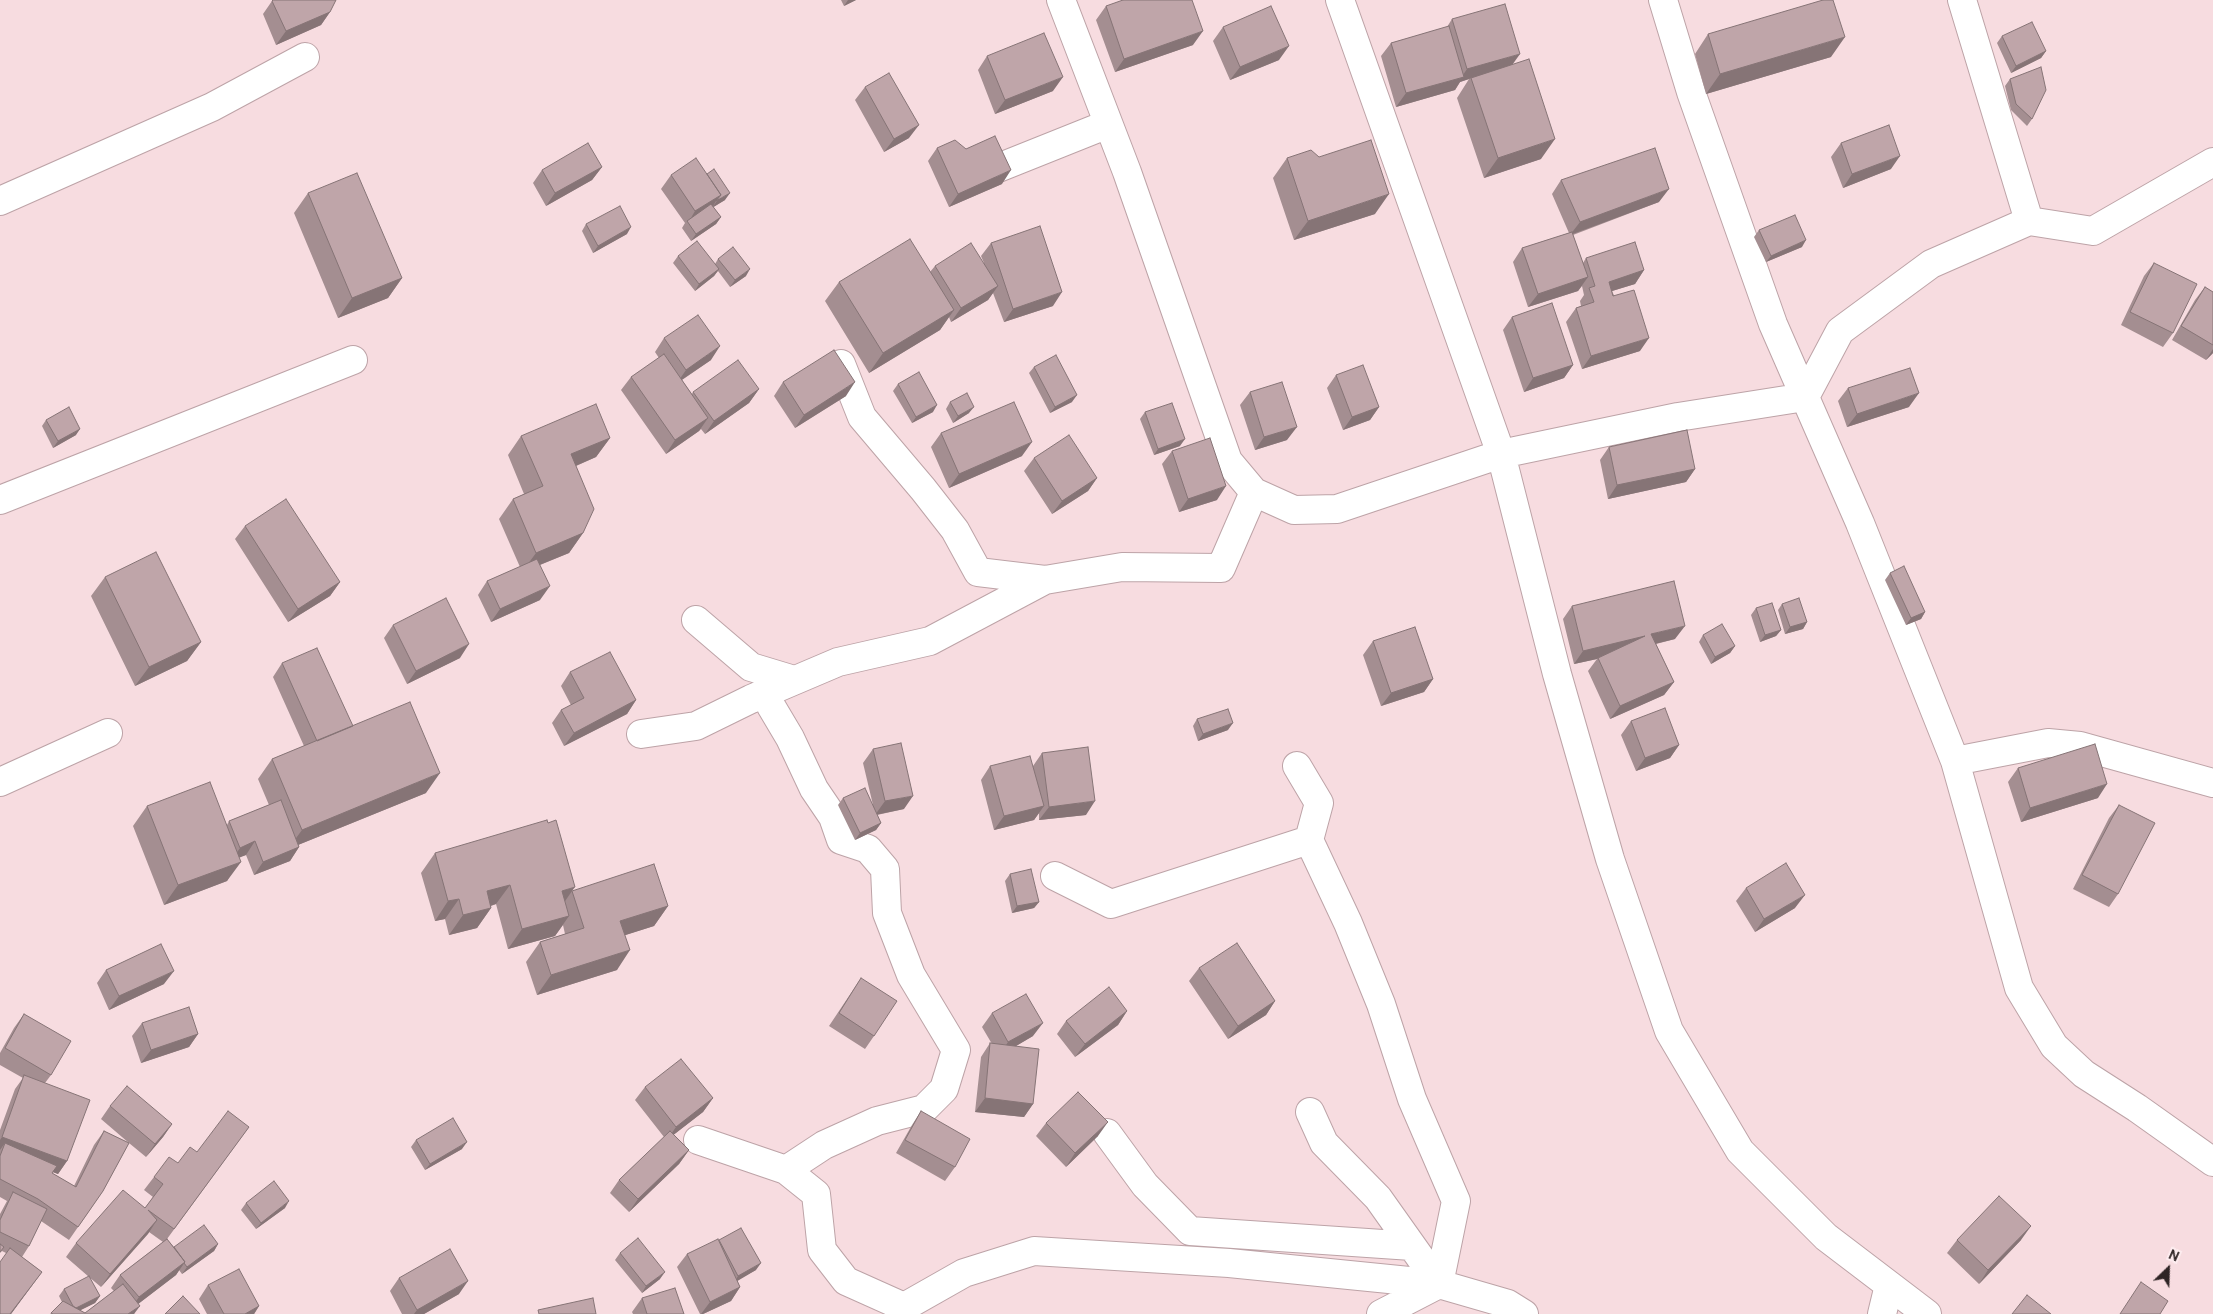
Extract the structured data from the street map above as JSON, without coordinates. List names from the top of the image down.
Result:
{
  "north": "top right"
}
